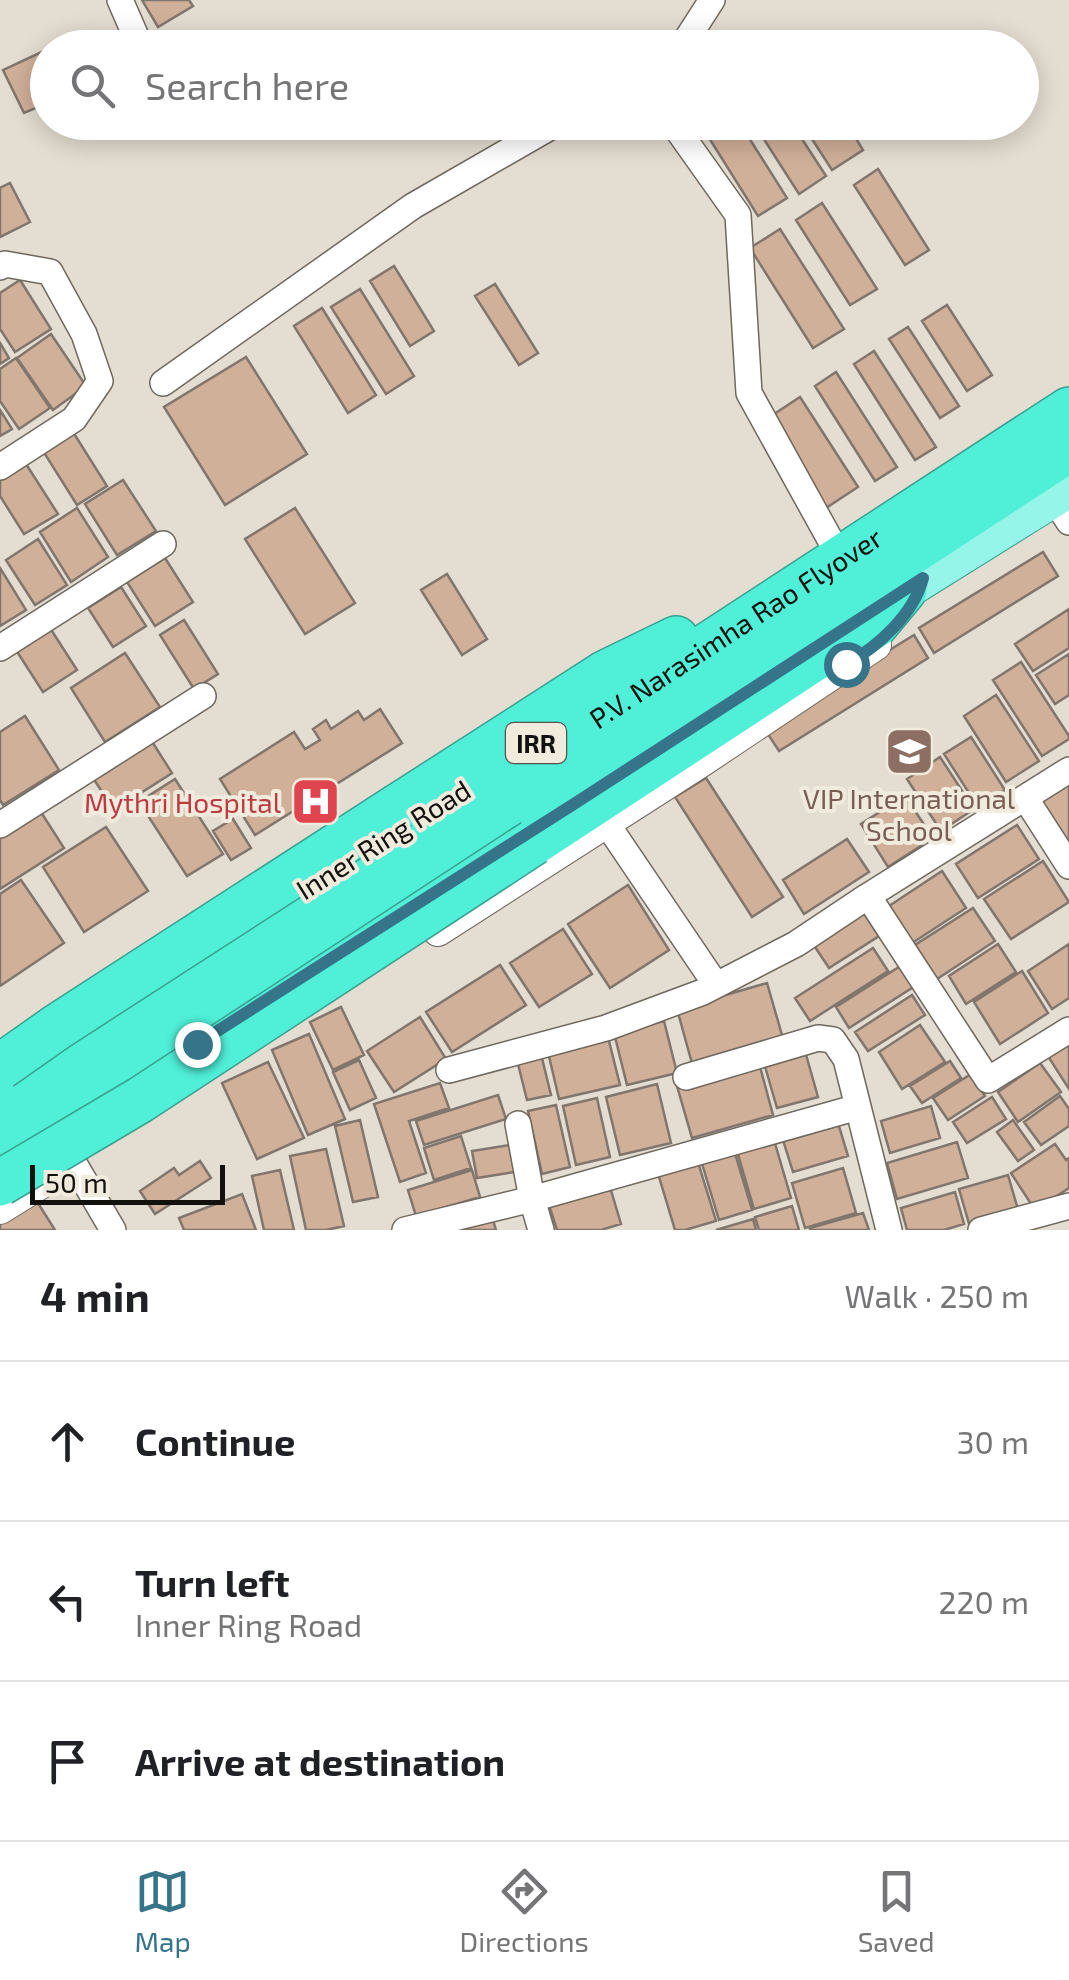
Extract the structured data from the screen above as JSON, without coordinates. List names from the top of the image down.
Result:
{
  "streets": {
    "highway": ["P.V. Narasimha Rao Flyover"],
    "main road": ["IRR", "Inner Ring Road"]
  },
  "places": {
    "school or university": ["VIP International School"],
    "hospital": ["Mythri Hospital"]
  },
  "scale_bar": "50 m",
  "page": {
    "search": "Search here",
    "scale": "50 m",
    "heading": ["4 min", "Walk · 250 m"],
    "list": [
      ["Continue", "30 m"],
      ["Turn left", "Inner Ring Road", "220 m"],
      "Arrive at destination"
    ],
    "nav": ["Map", "Directions", "Saved"]
  }
}
